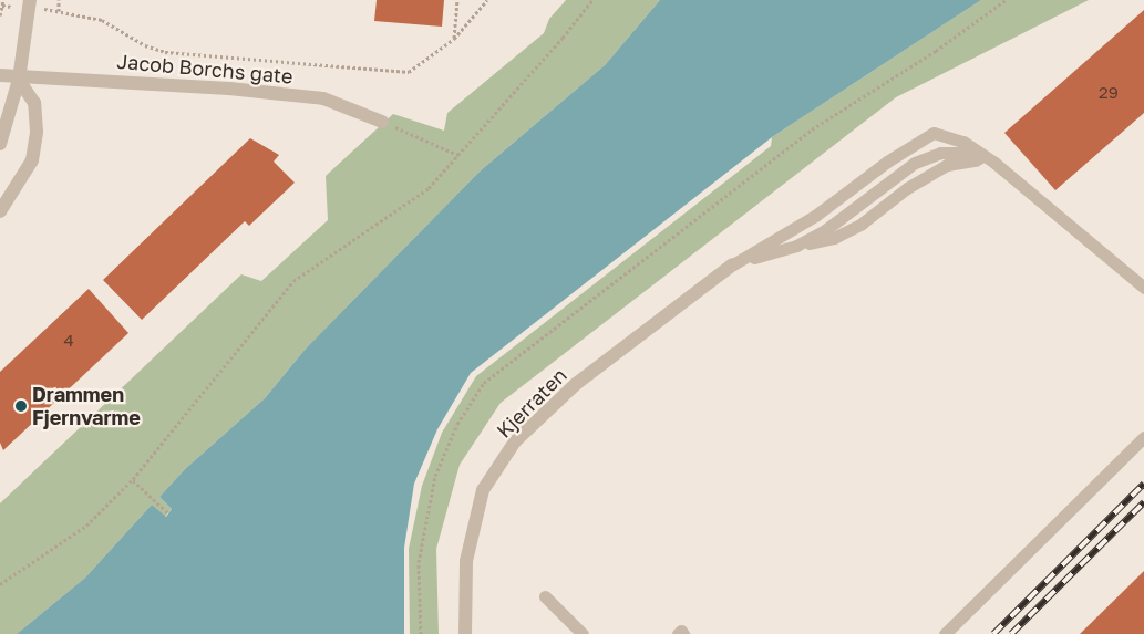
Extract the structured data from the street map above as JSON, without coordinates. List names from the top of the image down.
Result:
{
  "streets": {
    "street": ["Jacob Borchs gate", "Kjerraten"]
  },
  "places": ["Drammen Fjernvarme"],
  "house_numbers": ["29", "4"]
}
